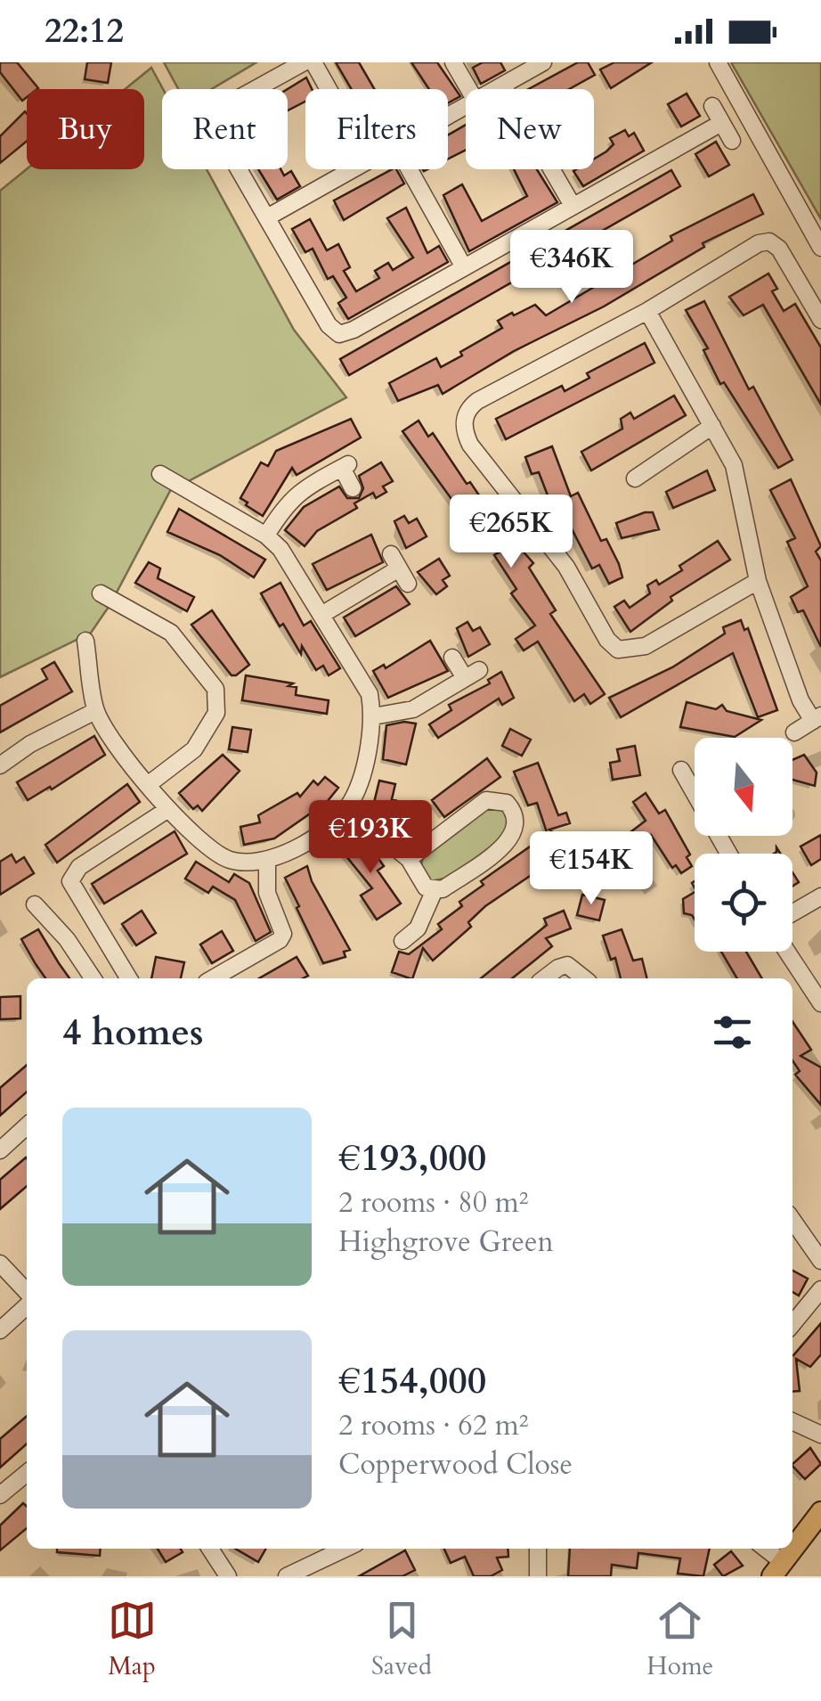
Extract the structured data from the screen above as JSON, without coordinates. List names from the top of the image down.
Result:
{
  "north": "bottom",
  "page": {
    "status": "22:12",
    "chip": [
      "Buy",
      "Rent",
      "Filters",
      "New"
    ],
    "price": [
      "€346K",
      "€265K",
      "€193K",
      "€154K"
    ],
    "heading": "4 homes",
    "list": [
      {
        "name": "€193,000",
        "note": "2 rooms · 80 m² · Highgrove Green"
      },
      {
        "name": "€154,000",
        "note": "2 rooms · 62 m² · Copperwood Close"
      }
    ],
    "tabs": ["Map", "Saved", "Home"]
  }
}
